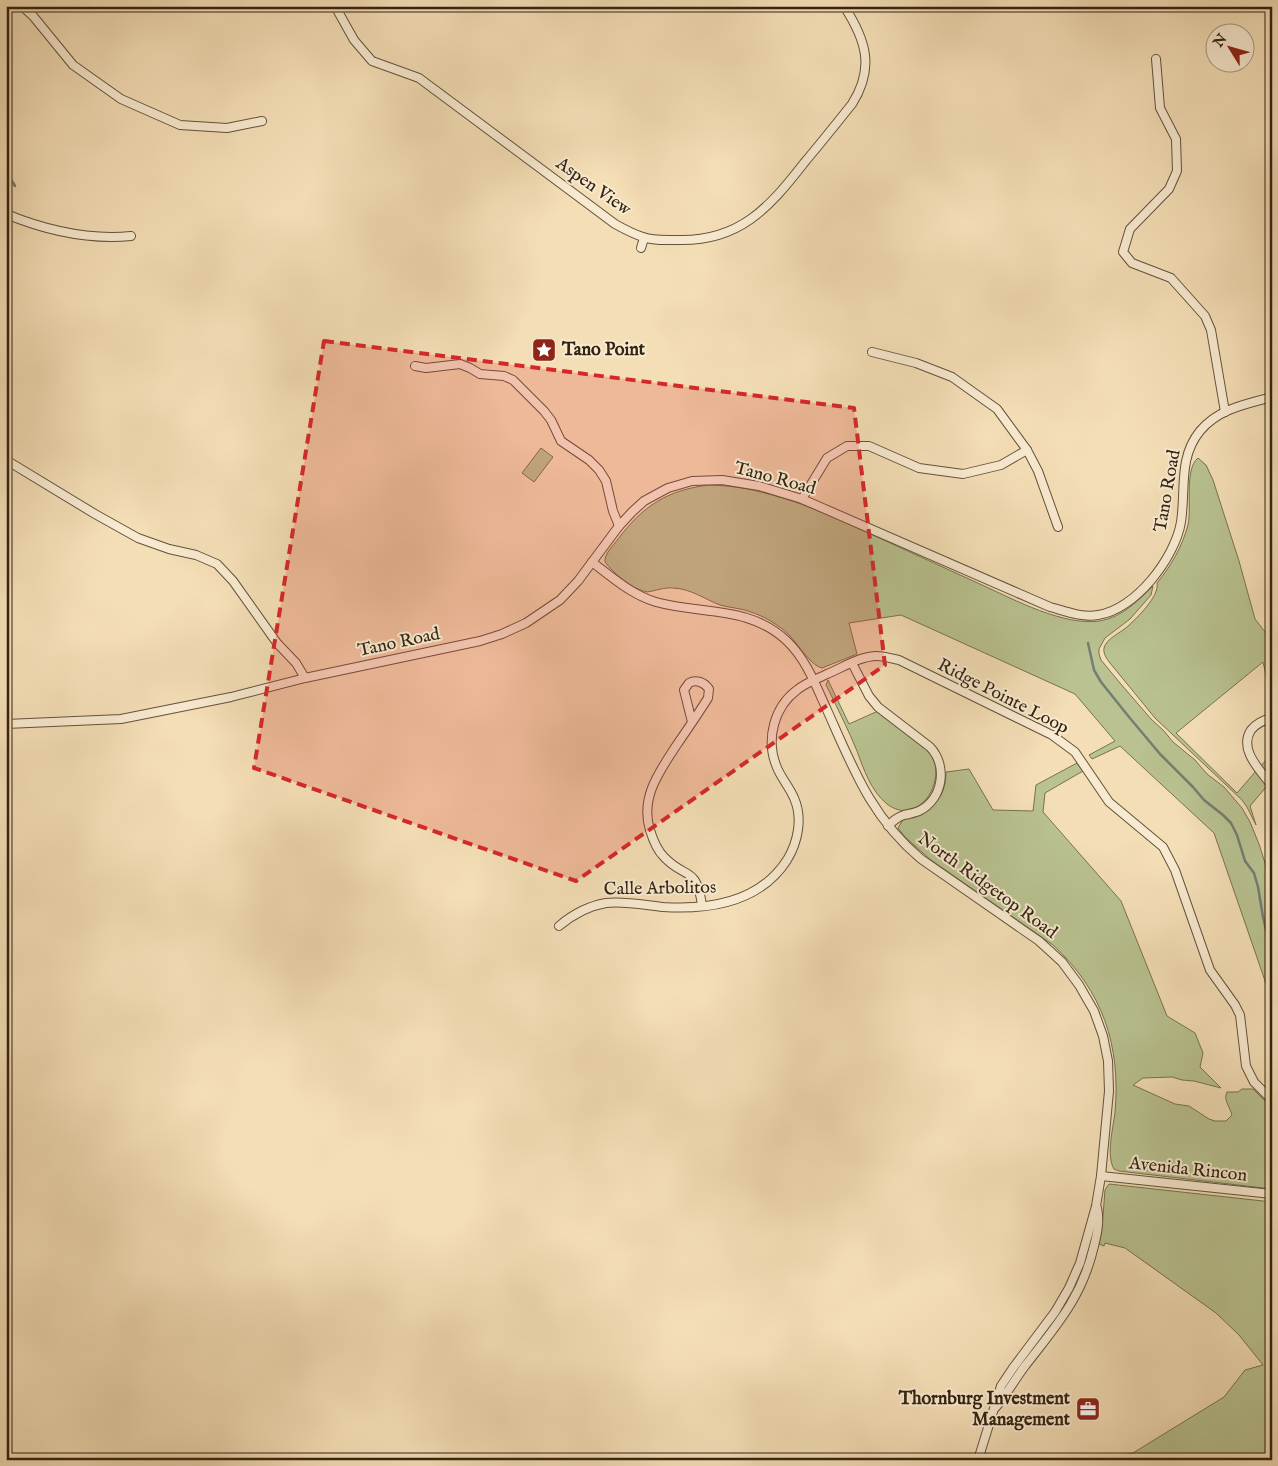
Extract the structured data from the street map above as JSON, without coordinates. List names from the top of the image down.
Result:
{
  "streets": {
    "street": [
      "Aspen View",
      "Tano Road",
      "Ridge Pointe Loop",
      "North Ridgetop Road",
      "Calle Arbolitos",
      "Avenida Rincon"
    ]
  },
  "crossings": [
    ["Tano Road", "North Ridgetop Road"],
    ["Ridge Pointe Loop", "North Ridgetop Road"],
    ["Ridge Pointe Loop", "Calle Arbolitos"],
    ["North Ridgetop Road", "Calle Arbolitos"],
    ["North Ridgetop Road", "Avenida Rincon"]
  ],
  "places": {
    "place": ["Tano Point"],
    "office": ["Thornburg Investment Management"]
  },
  "north": "top left"
}
